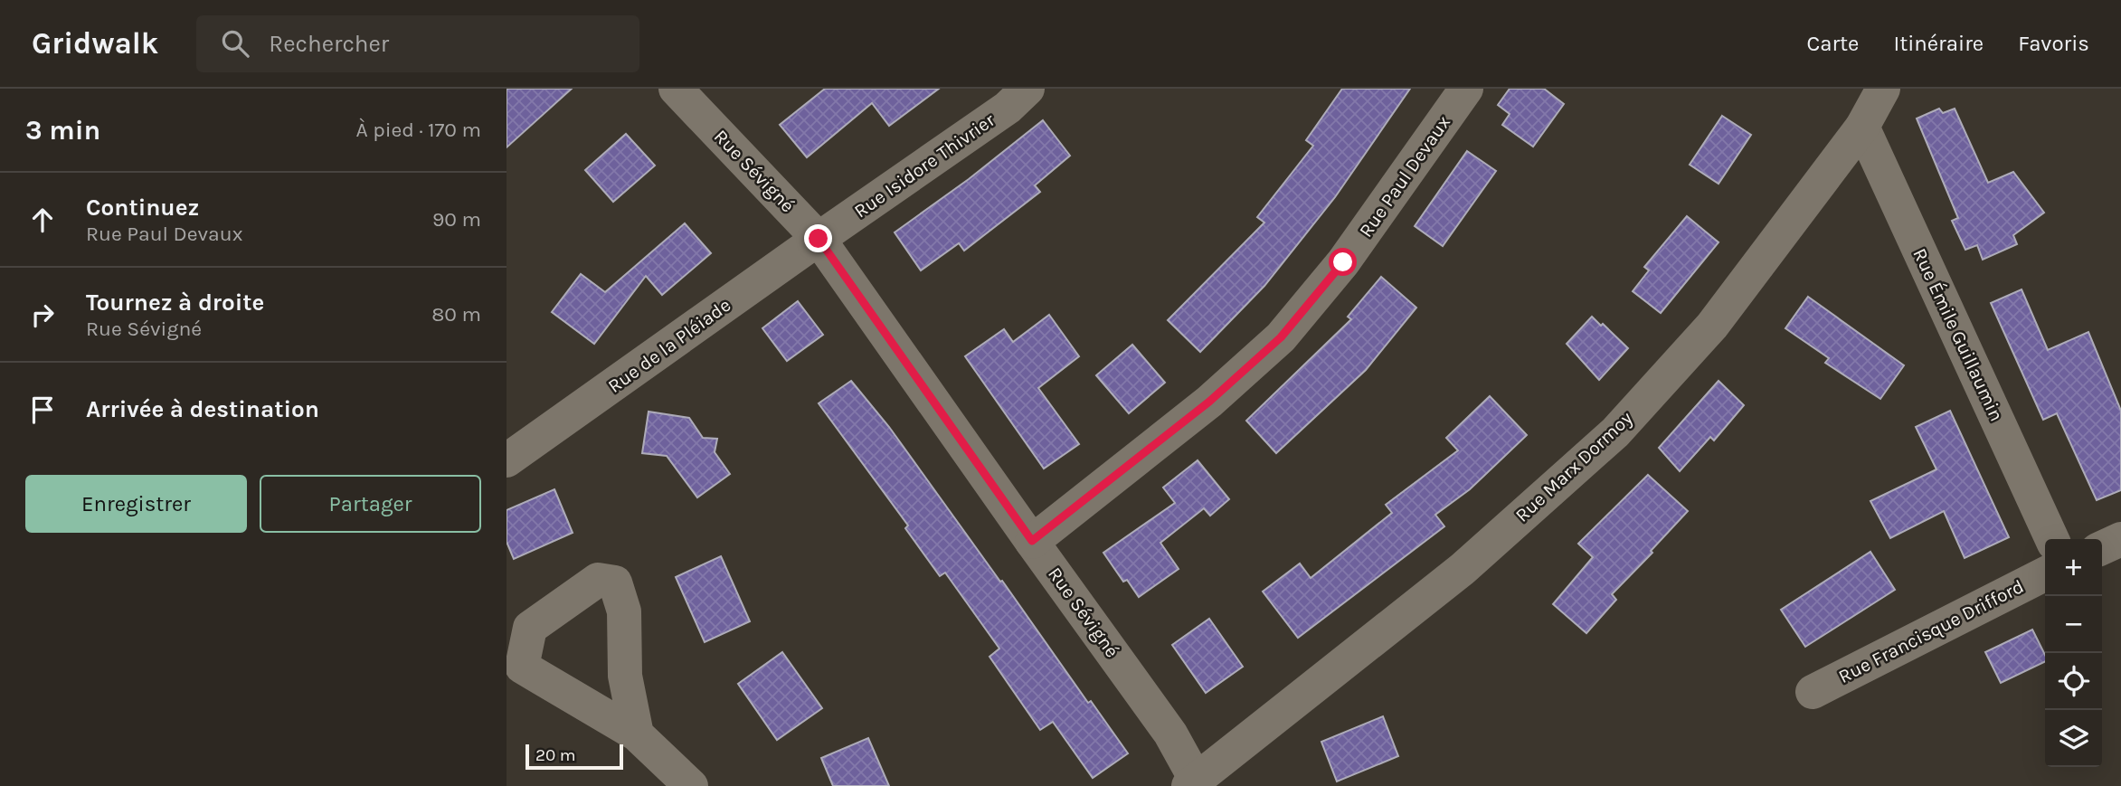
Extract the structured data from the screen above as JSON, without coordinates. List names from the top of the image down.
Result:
{
  "streets": {
    "street": [
      "Rue Isidore Thivrier",
      "Rue Sévigné",
      "Rue Paul Devaux",
      "Rue Émile Guillaumin",
      "Rue de la Pléiade",
      "Rue Marx Dormoy",
      "Rue Francisque Drifford"
    ]
  },
  "crossings": [
    ["Rue Isidore Thivrier", "Rue Sévigné"],
    ["Rue Isidore Thivrier", "Rue de la Pléiade"],
    ["Rue Sévigné", "Rue Paul Devaux"],
    ["Rue Sévigné", "Rue de la Pléiade"],
    ["Rue Sévigné", "Rue Marx Dormoy"],
    ["Rue Émile Guillaumin", "Rue Marx Dormoy"]
  ],
  "scale_bar": "20 m",
  "page": {
    "header": "Gridwalk",
    "search": "Rechercher",
    "nav": ["Carte", "Itinéraire", "Favoris"],
    "heading": ["3 min", "À pied · 170 m"],
    "list": [
      ["Continuez", "Rue Paul Devaux", "90 m"],
      ["Tournez à droite", "Rue Sévigné", "80 m"],
      "Arrivée à destination"
    ],
    "buttons": ["Enregistrer", "Partager"],
    "map_buttons": ["+", "−"],
    "scale": "20 m"
  }
}
